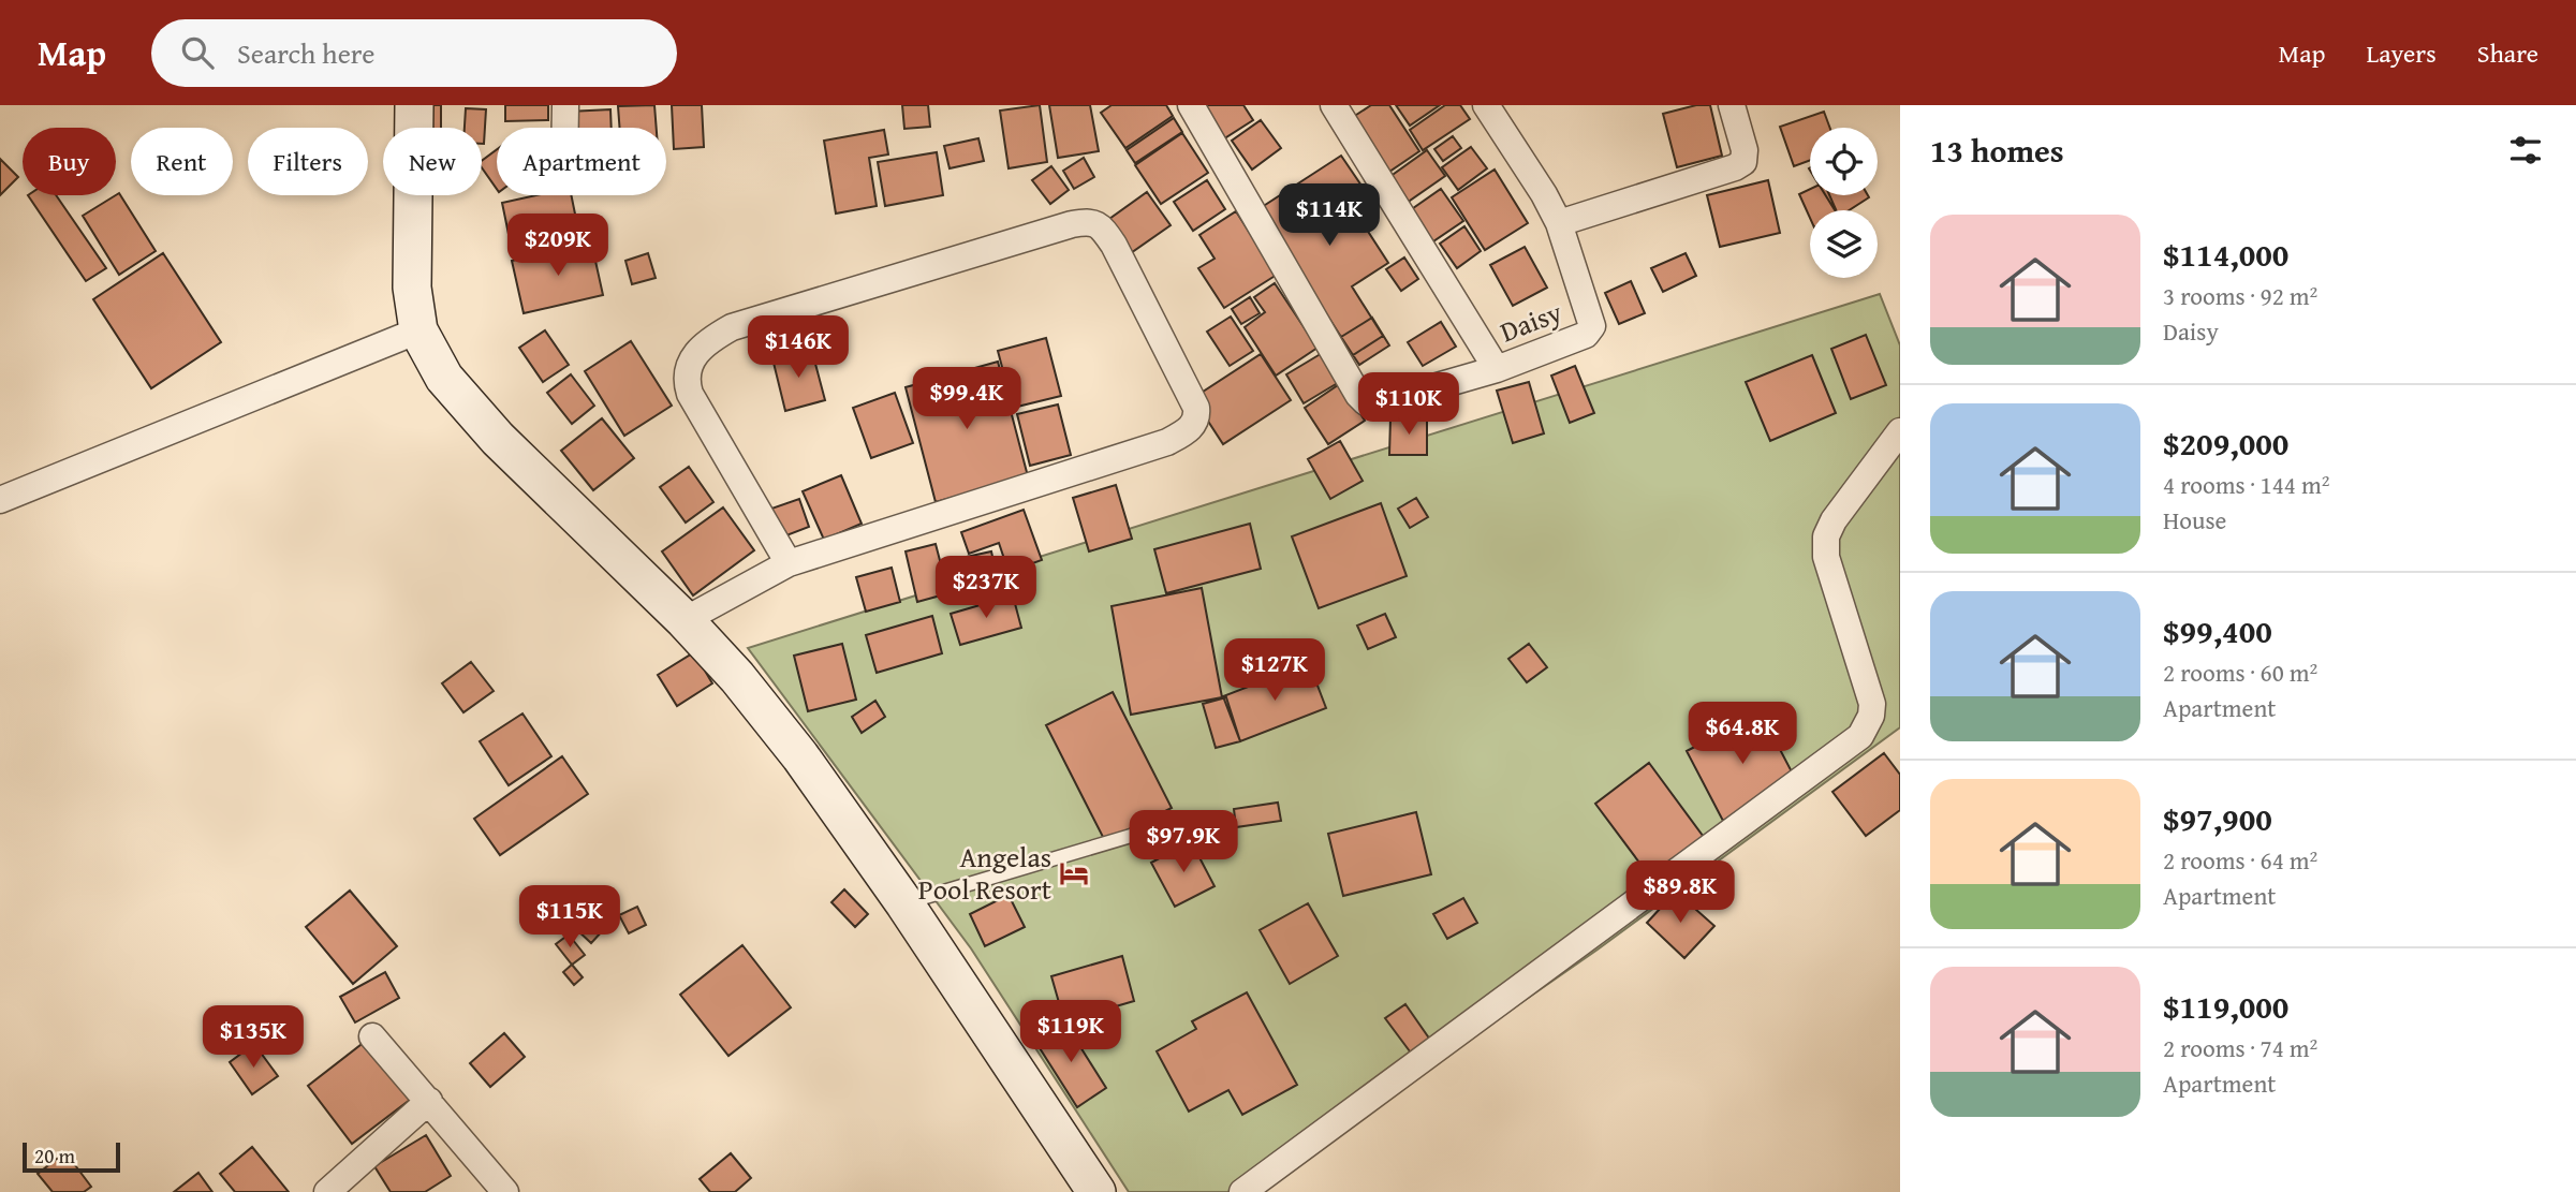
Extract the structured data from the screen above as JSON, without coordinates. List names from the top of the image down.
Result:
{
  "streets": {
    "street": ["Daisy"]
  },
  "places": {
    "hotel": ["Angelas Pool Resort"]
  },
  "scale_bar": "20 m",
  "page": {
    "header": "Map",
    "search": "Search here",
    "nav": ["Map", "Layers", "Share"],
    "heading": "13 homes",
    "chip": [
      "Buy",
      "Rent",
      "Filters",
      "New",
      "Apartment"
    ],
    "price": [
      "$114K",
      "$209K",
      "$146K",
      "$99.4K",
      "$110K",
      "$237K",
      "$127K",
      "$64.8K",
      "$97.9K",
      "$89.8K",
      "$115K",
      "$119K",
      "$135K"
    ],
    "list": [
      {
        "name": "$114,000",
        "note": "3 rooms · 92 m² · Daisy"
      },
      {
        "name": "$209,000",
        "note": "4 rooms · 144 m² · House"
      },
      {
        "name": "$99,400",
        "note": "2 rooms · 60 m² · Apartment"
      },
      {
        "name": "$97,900",
        "note": "2 rooms · 64 m² · Apartment"
      },
      {
        "name": "$119,000",
        "note": "2 rooms · 74 m² · Apartment"
      }
    ],
    "scale": "20 m"
  }
}
